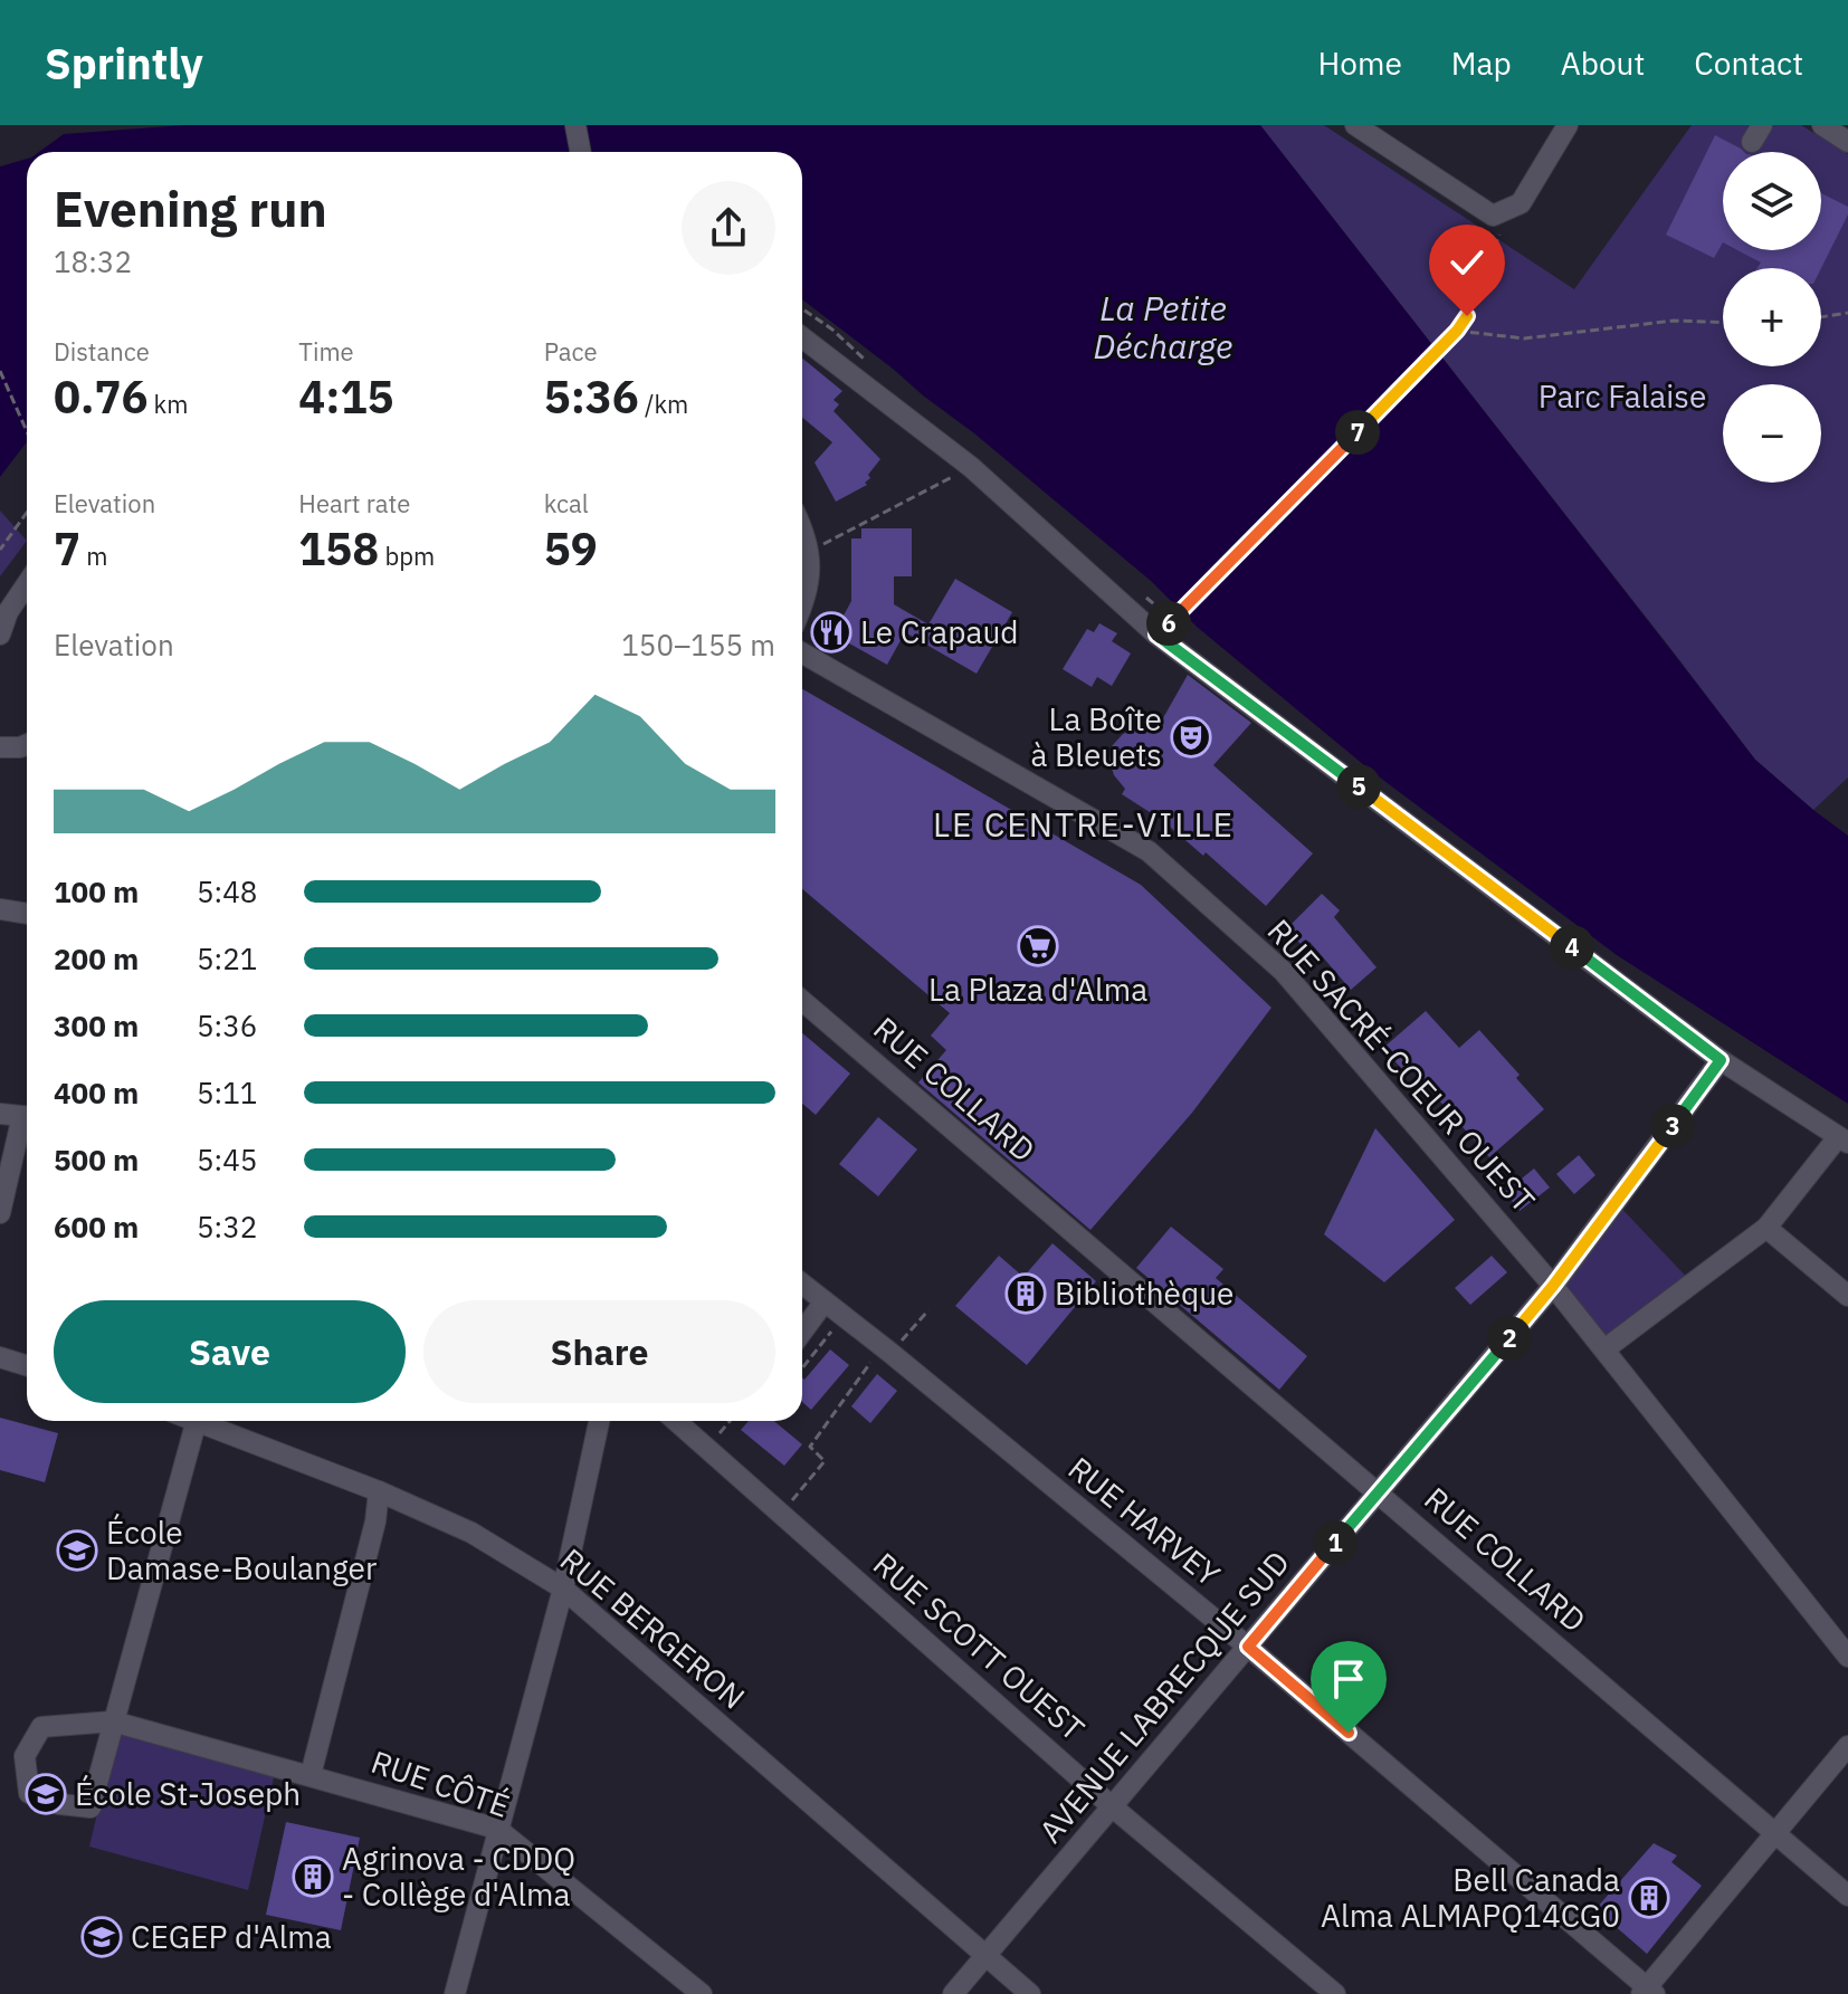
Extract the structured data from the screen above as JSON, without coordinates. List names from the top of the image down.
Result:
{
  "streets": {
    "street": [
      "RUE SACRÉ-COEUR OUEST",
      "RUE COLLARD",
      "RUE HARVEY",
      "RUE BERGERON",
      "RUE SCOTT OUEST",
      "AVENUE LABRECQUE SUD",
      "RUE CÔTÉ"
    ]
  },
  "crossings": [
    ["RUE SACRÉ-COEUR OUEST", "AVENUE LABRECQUE SUD"],
    ["RUE COLLARD", "AVENUE LABRECQUE SUD"],
    ["RUE HARVEY", "AVENUE LABRECQUE SUD"],
    ["RUE BERGERON", "AVENUE LABRECQUE SUD"],
    ["RUE SCOTT OUEST", "AVENUE LABRECQUE SUD"]
  ],
  "districts": ["LE CENTRE-VILLE"],
  "water": ["La Petite Décharge"],
  "parks": ["Parc Falaise"],
  "places": {
    "restaurant": ["Le Crapaud"],
    "theatre": ["La Boîte à Bleuets"],
    "supermarket": ["La Plaza d'Alma"],
    "building": ["Bibliothèque", "Agrinova - CDDQ - Collège d'Alma", "Bell Canada Alma ALMAPQ14CG0"],
    "school or university": ["École Damase-Boulanger", "École St-Joseph", "CEGEP d'Alma"]
  },
  "page": {
    "header": "Sprintly",
    "nav": [
      "Home",
      "Map",
      "About",
      "Contact"
    ],
    "map_buttons": ["+", "−"],
    "heading": ["Evening run", "18:32"],
    "stats": [
      ["Distance", "0.76 km"],
      ["Time", "4:15"],
      ["Pace", "5:36 /km"],
      ["Elevation", "7 m"],
      ["Heart rate", "158 bpm"],
      ["kcal", "59"]
    ],
    "pins": [
      "7",
      "6",
      "5",
      "4",
      "3",
      "2",
      "1"
    ],
    "chart": ["Elevation", "150–155 m"],
    "list": [
      {
        "name": "100 m",
        "note": "5:48"
      },
      {
        "name": "200 m",
        "note": "5:21"
      },
      {
        "name": "300 m",
        "note": "5:36"
      },
      {
        "name": "400 m",
        "note": "5:11"
      },
      {
        "name": "500 m",
        "note": "5:45"
      },
      {
        "name": "600 m",
        "note": "5:32"
      }
    ],
    "buttons": ["Save", "Share"]
  }
}
